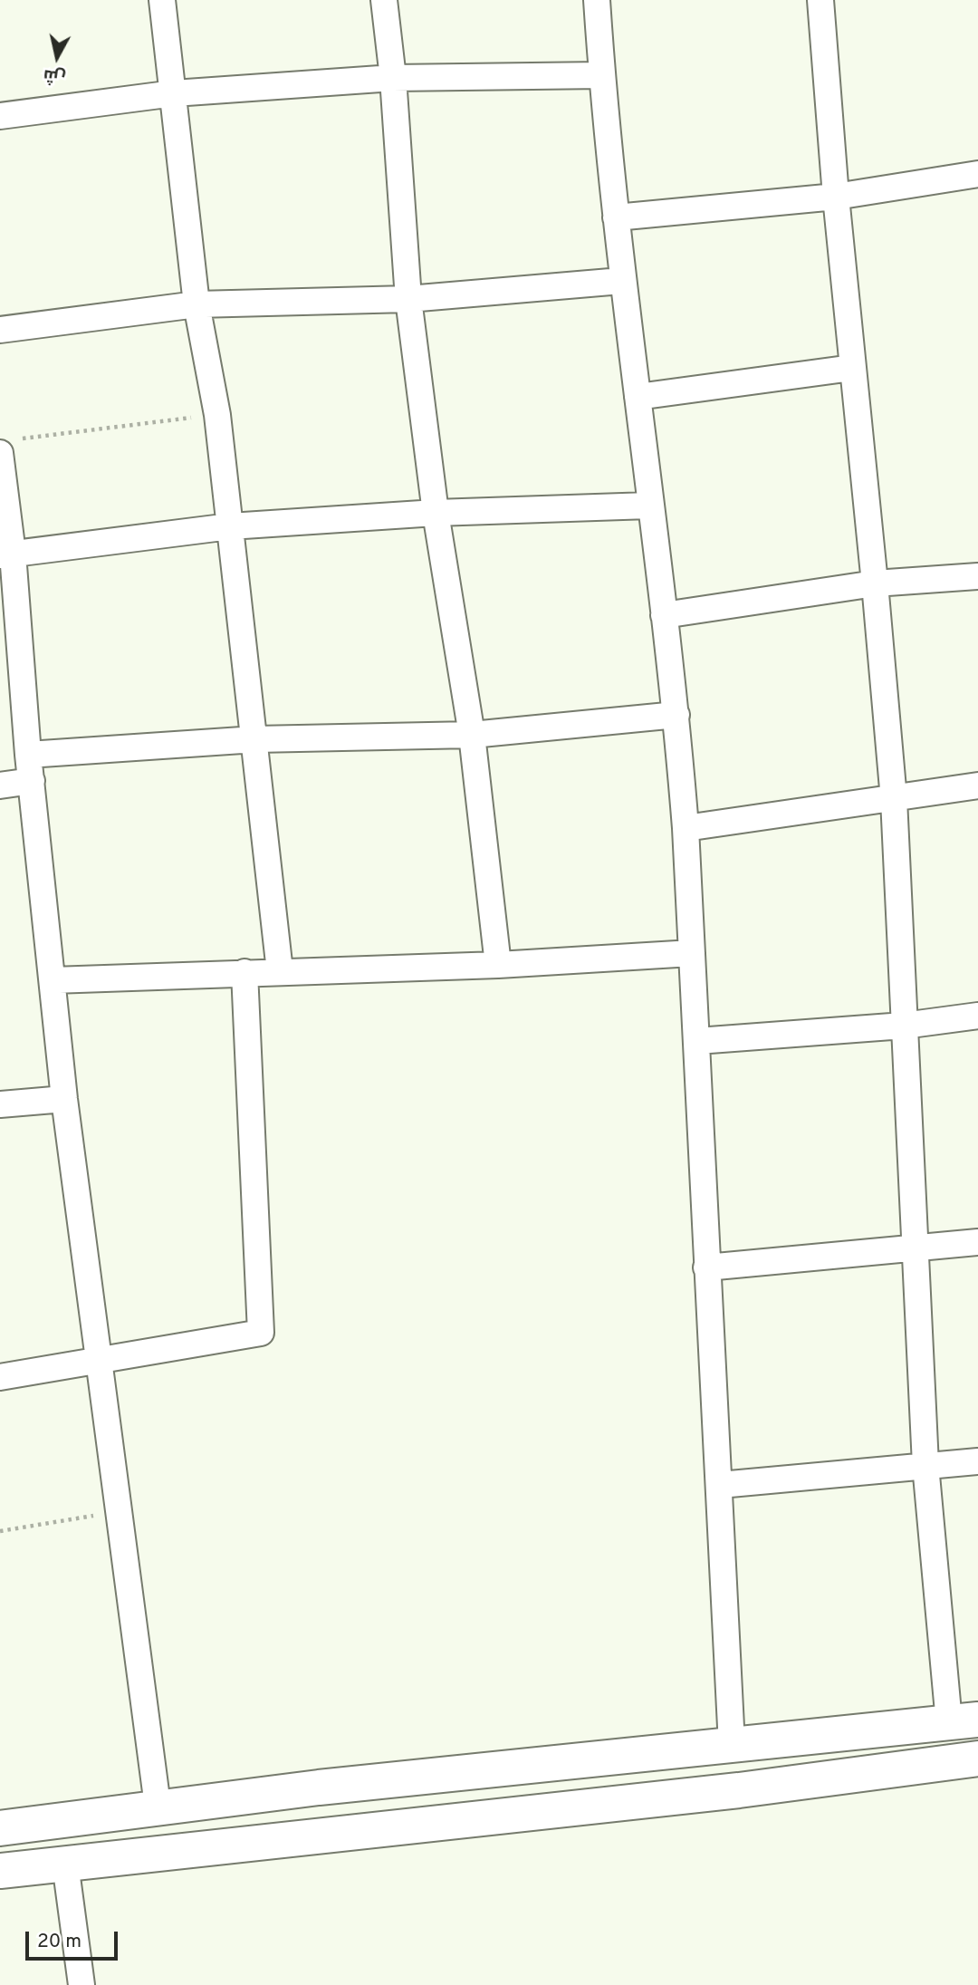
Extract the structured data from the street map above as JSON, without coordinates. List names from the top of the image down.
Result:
{
  "scale_bar": "20 m",
  "north": "bottom"
}
